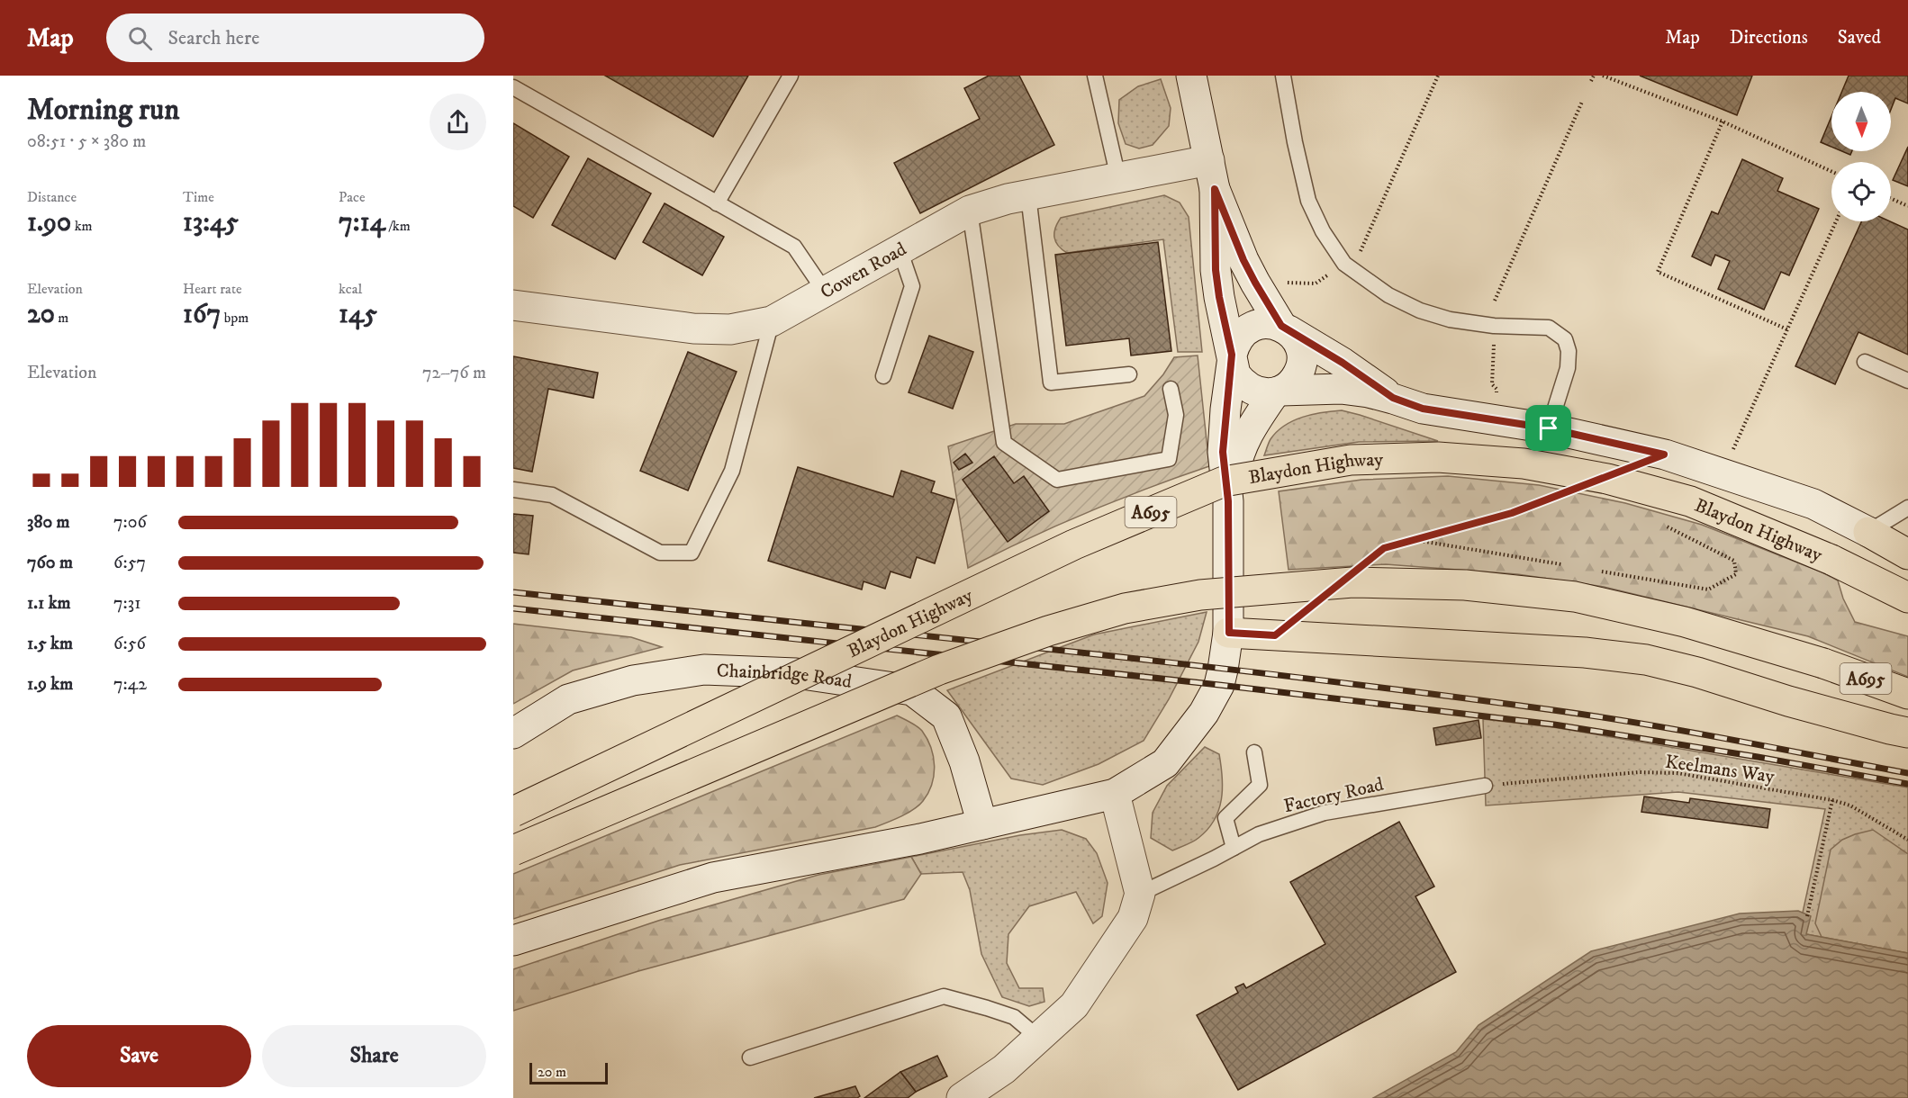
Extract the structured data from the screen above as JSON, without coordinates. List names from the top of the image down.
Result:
{
  "streets": {
    "main road": [
      "Cowen Road",
      "Blaydon Highway",
      "A695",
      "Chainbridge Road"
    ],
    "lane": ["Factory Road"],
    "path": ["Keelmans Way"]
  },
  "crossings": [
    ["Keelmans Way", "Factory Road"]
  ],
  "scale_bar": "20 m",
  "north": "bottom",
  "page": {
    "header": "Map",
    "search": "Search here",
    "nav": ["Map", "Directions", "Saved"],
    "heading": ["Morning run", "08:51 · 5 × 380 m"],
    "stats": [
      ["Distance", "1.90 km"],
      ["Time", "13:45"],
      ["Pace", "7:14 /km"],
      ["Elevation", "20 m"],
      ["Heart rate", "167 bpm"],
      ["kcal", "145"]
    ],
    "chart": ["Elevation", "72–76 m"],
    "list": [
      {
        "name": "380 m",
        "note": "7:06"
      },
      {
        "name": "760 m",
        "note": "6:57"
      },
      {
        "name": "1.1 km",
        "note": "7:31"
      },
      {
        "name": "1.5 km",
        "note": "6:56"
      },
      {
        "name": "1.9 km",
        "note": "7:42"
      }
    ],
    "buttons": ["Save", "Share"],
    "scale": "20 m"
  }
}
